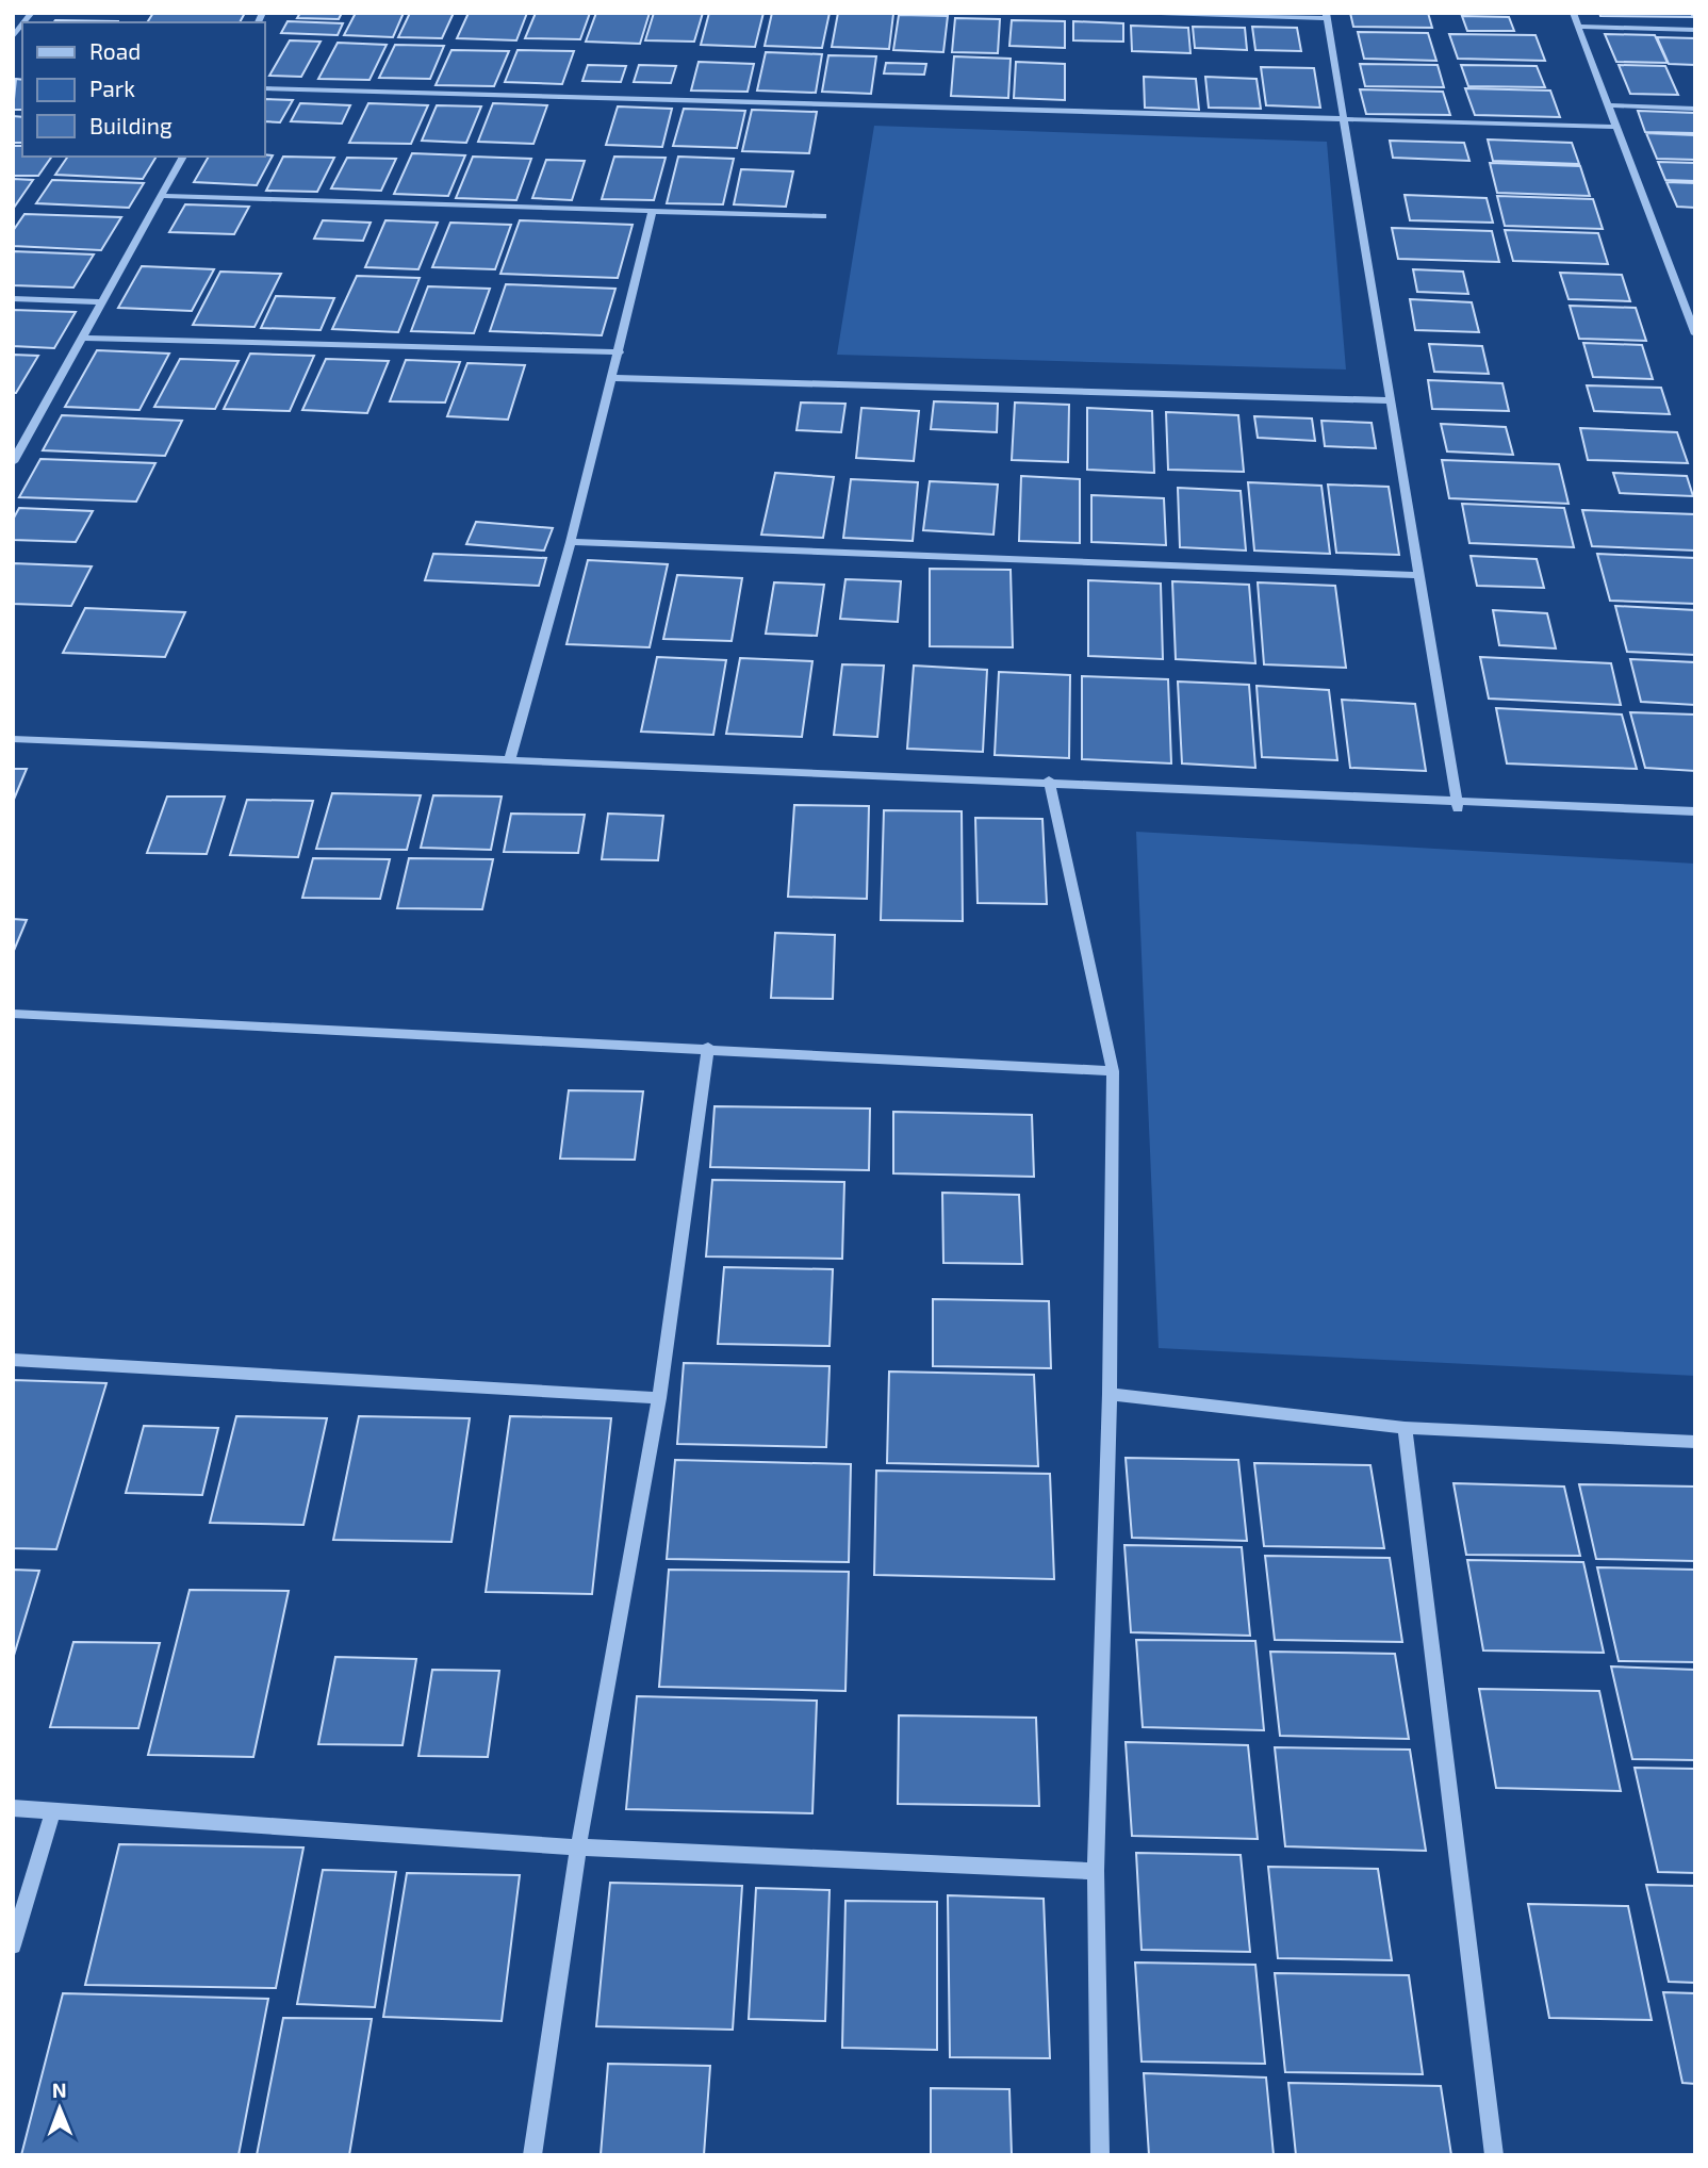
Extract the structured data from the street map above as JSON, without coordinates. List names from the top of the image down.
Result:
{
  "legend": ["Road", "Park", "Building"],
  "north": "top"
}
